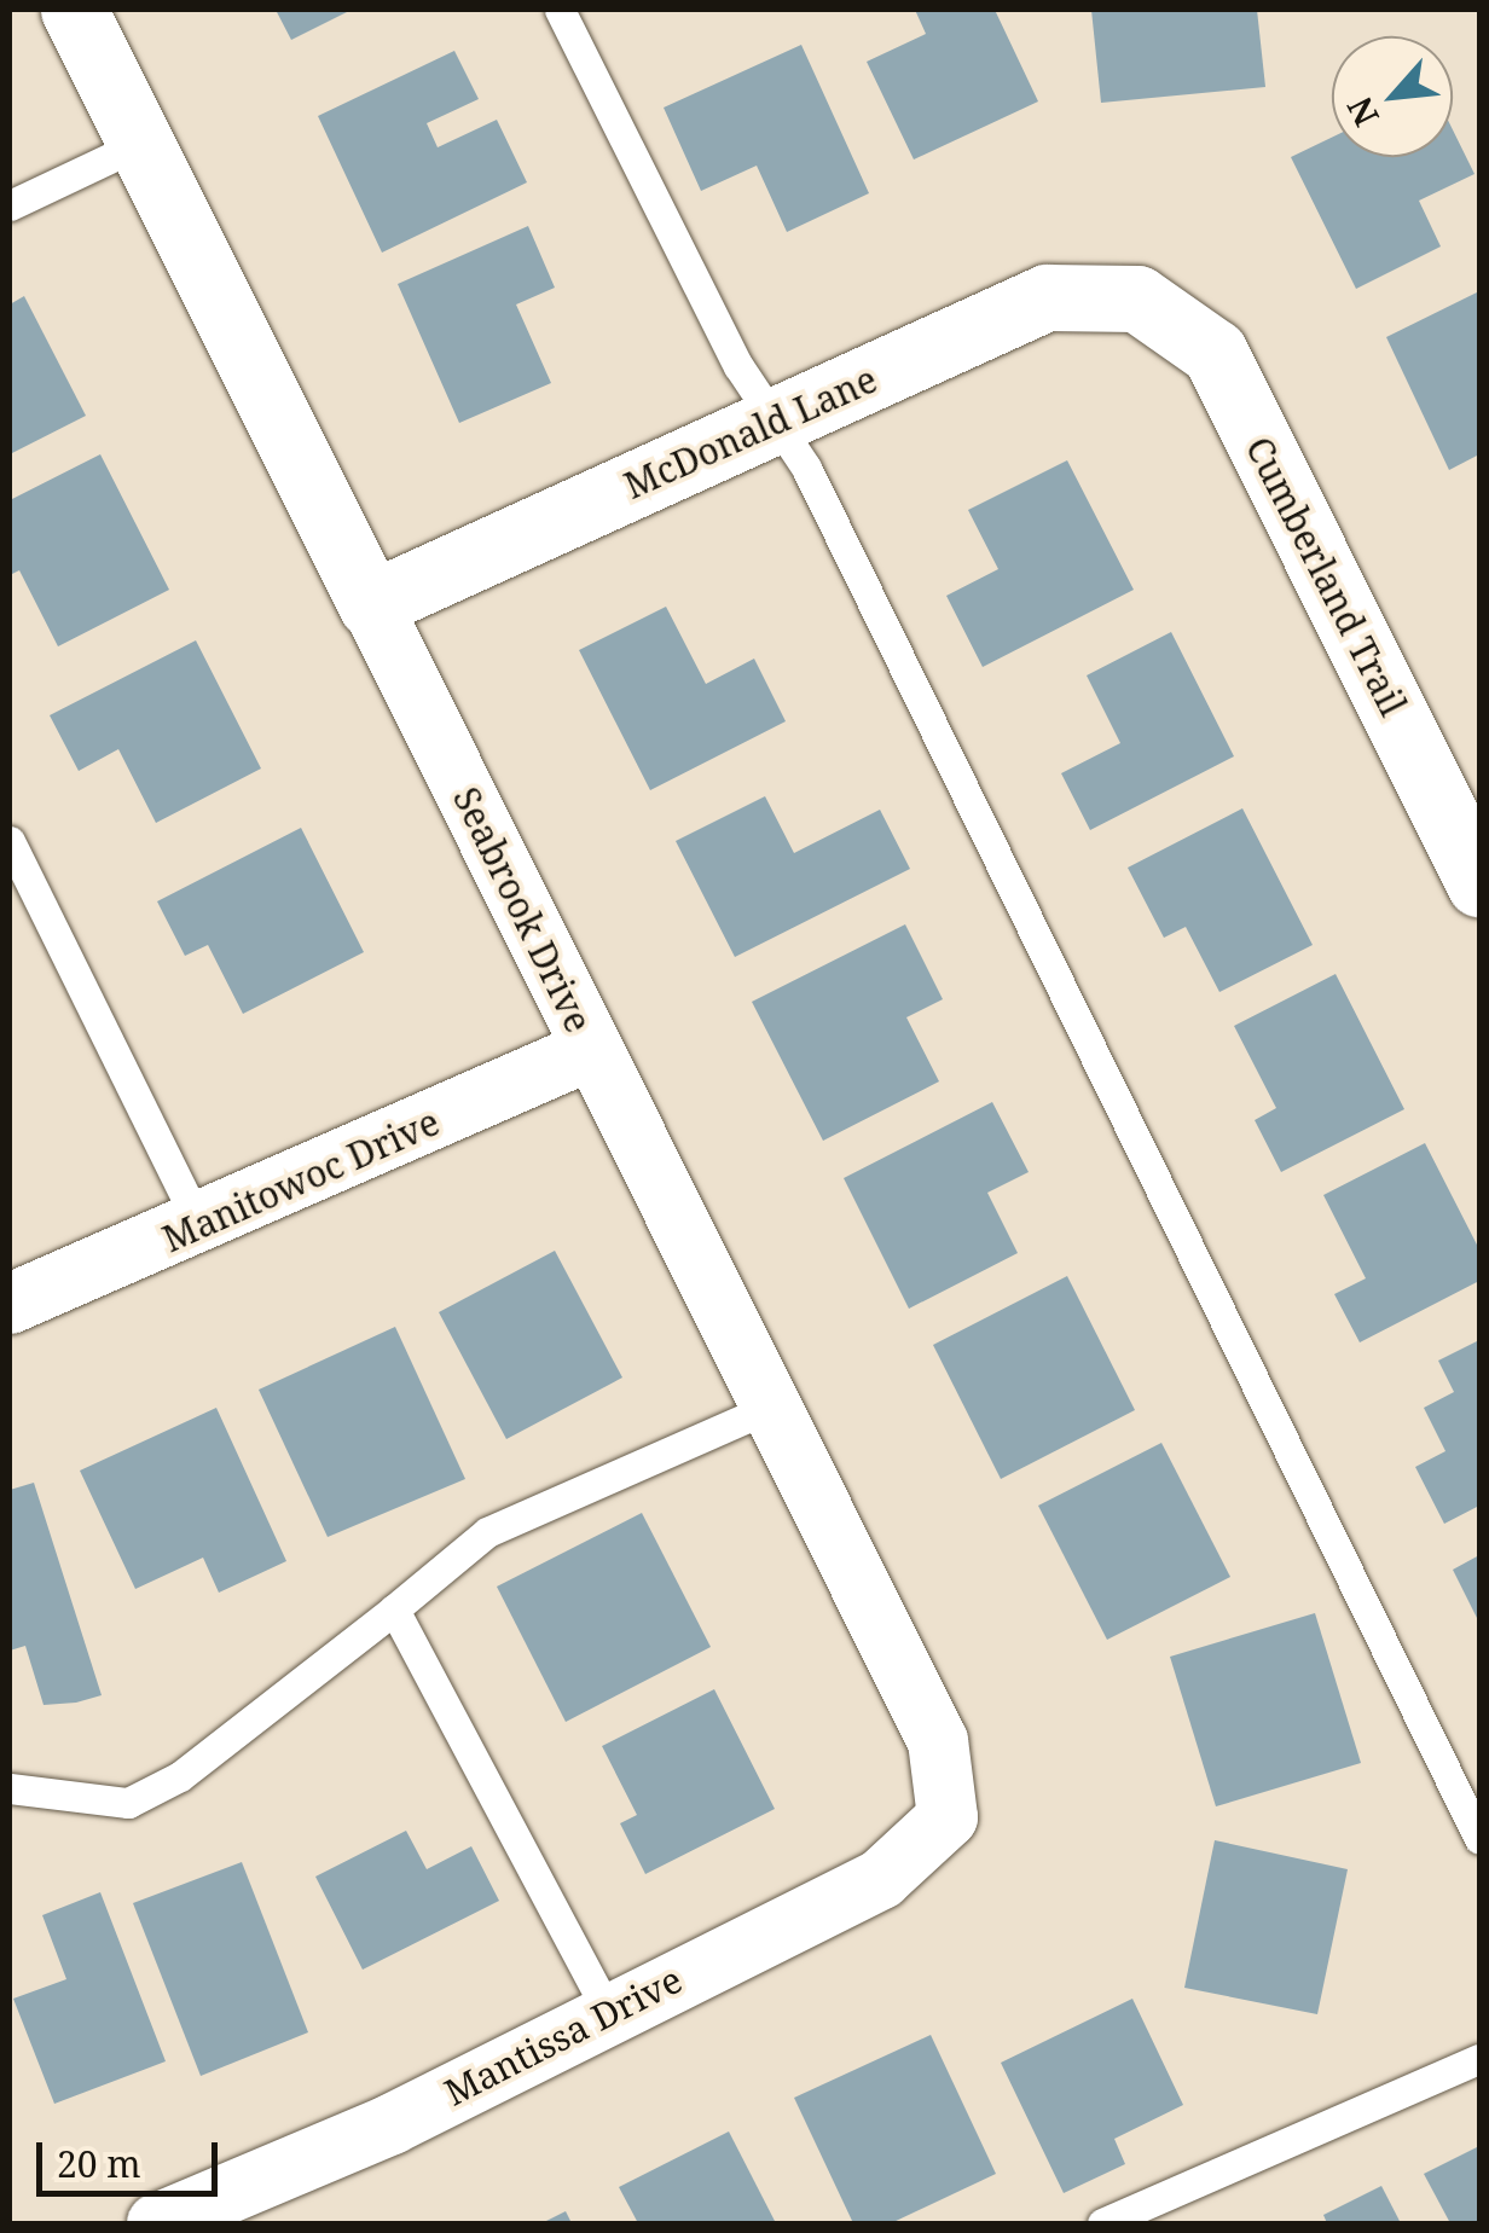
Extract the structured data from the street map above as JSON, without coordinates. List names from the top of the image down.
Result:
{
  "streets": {
    "street": [
      "McDonald Lane",
      "Cumberland Trail",
      "Seabrook Drive",
      "Manitowoc Drive",
      "Mantissa Drive"
    ]
  },
  "crossings": [
    ["McDonald Lane", "Cumberland Trail"],
    ["McDonald Lane", "Seabrook Drive"],
    ["Seabrook Drive", "Manitowoc Drive"],
    ["Seabrook Drive", "Mantissa Drive"]
  ],
  "scale_bar": "20 m",
  "north": "bottom left"
}
